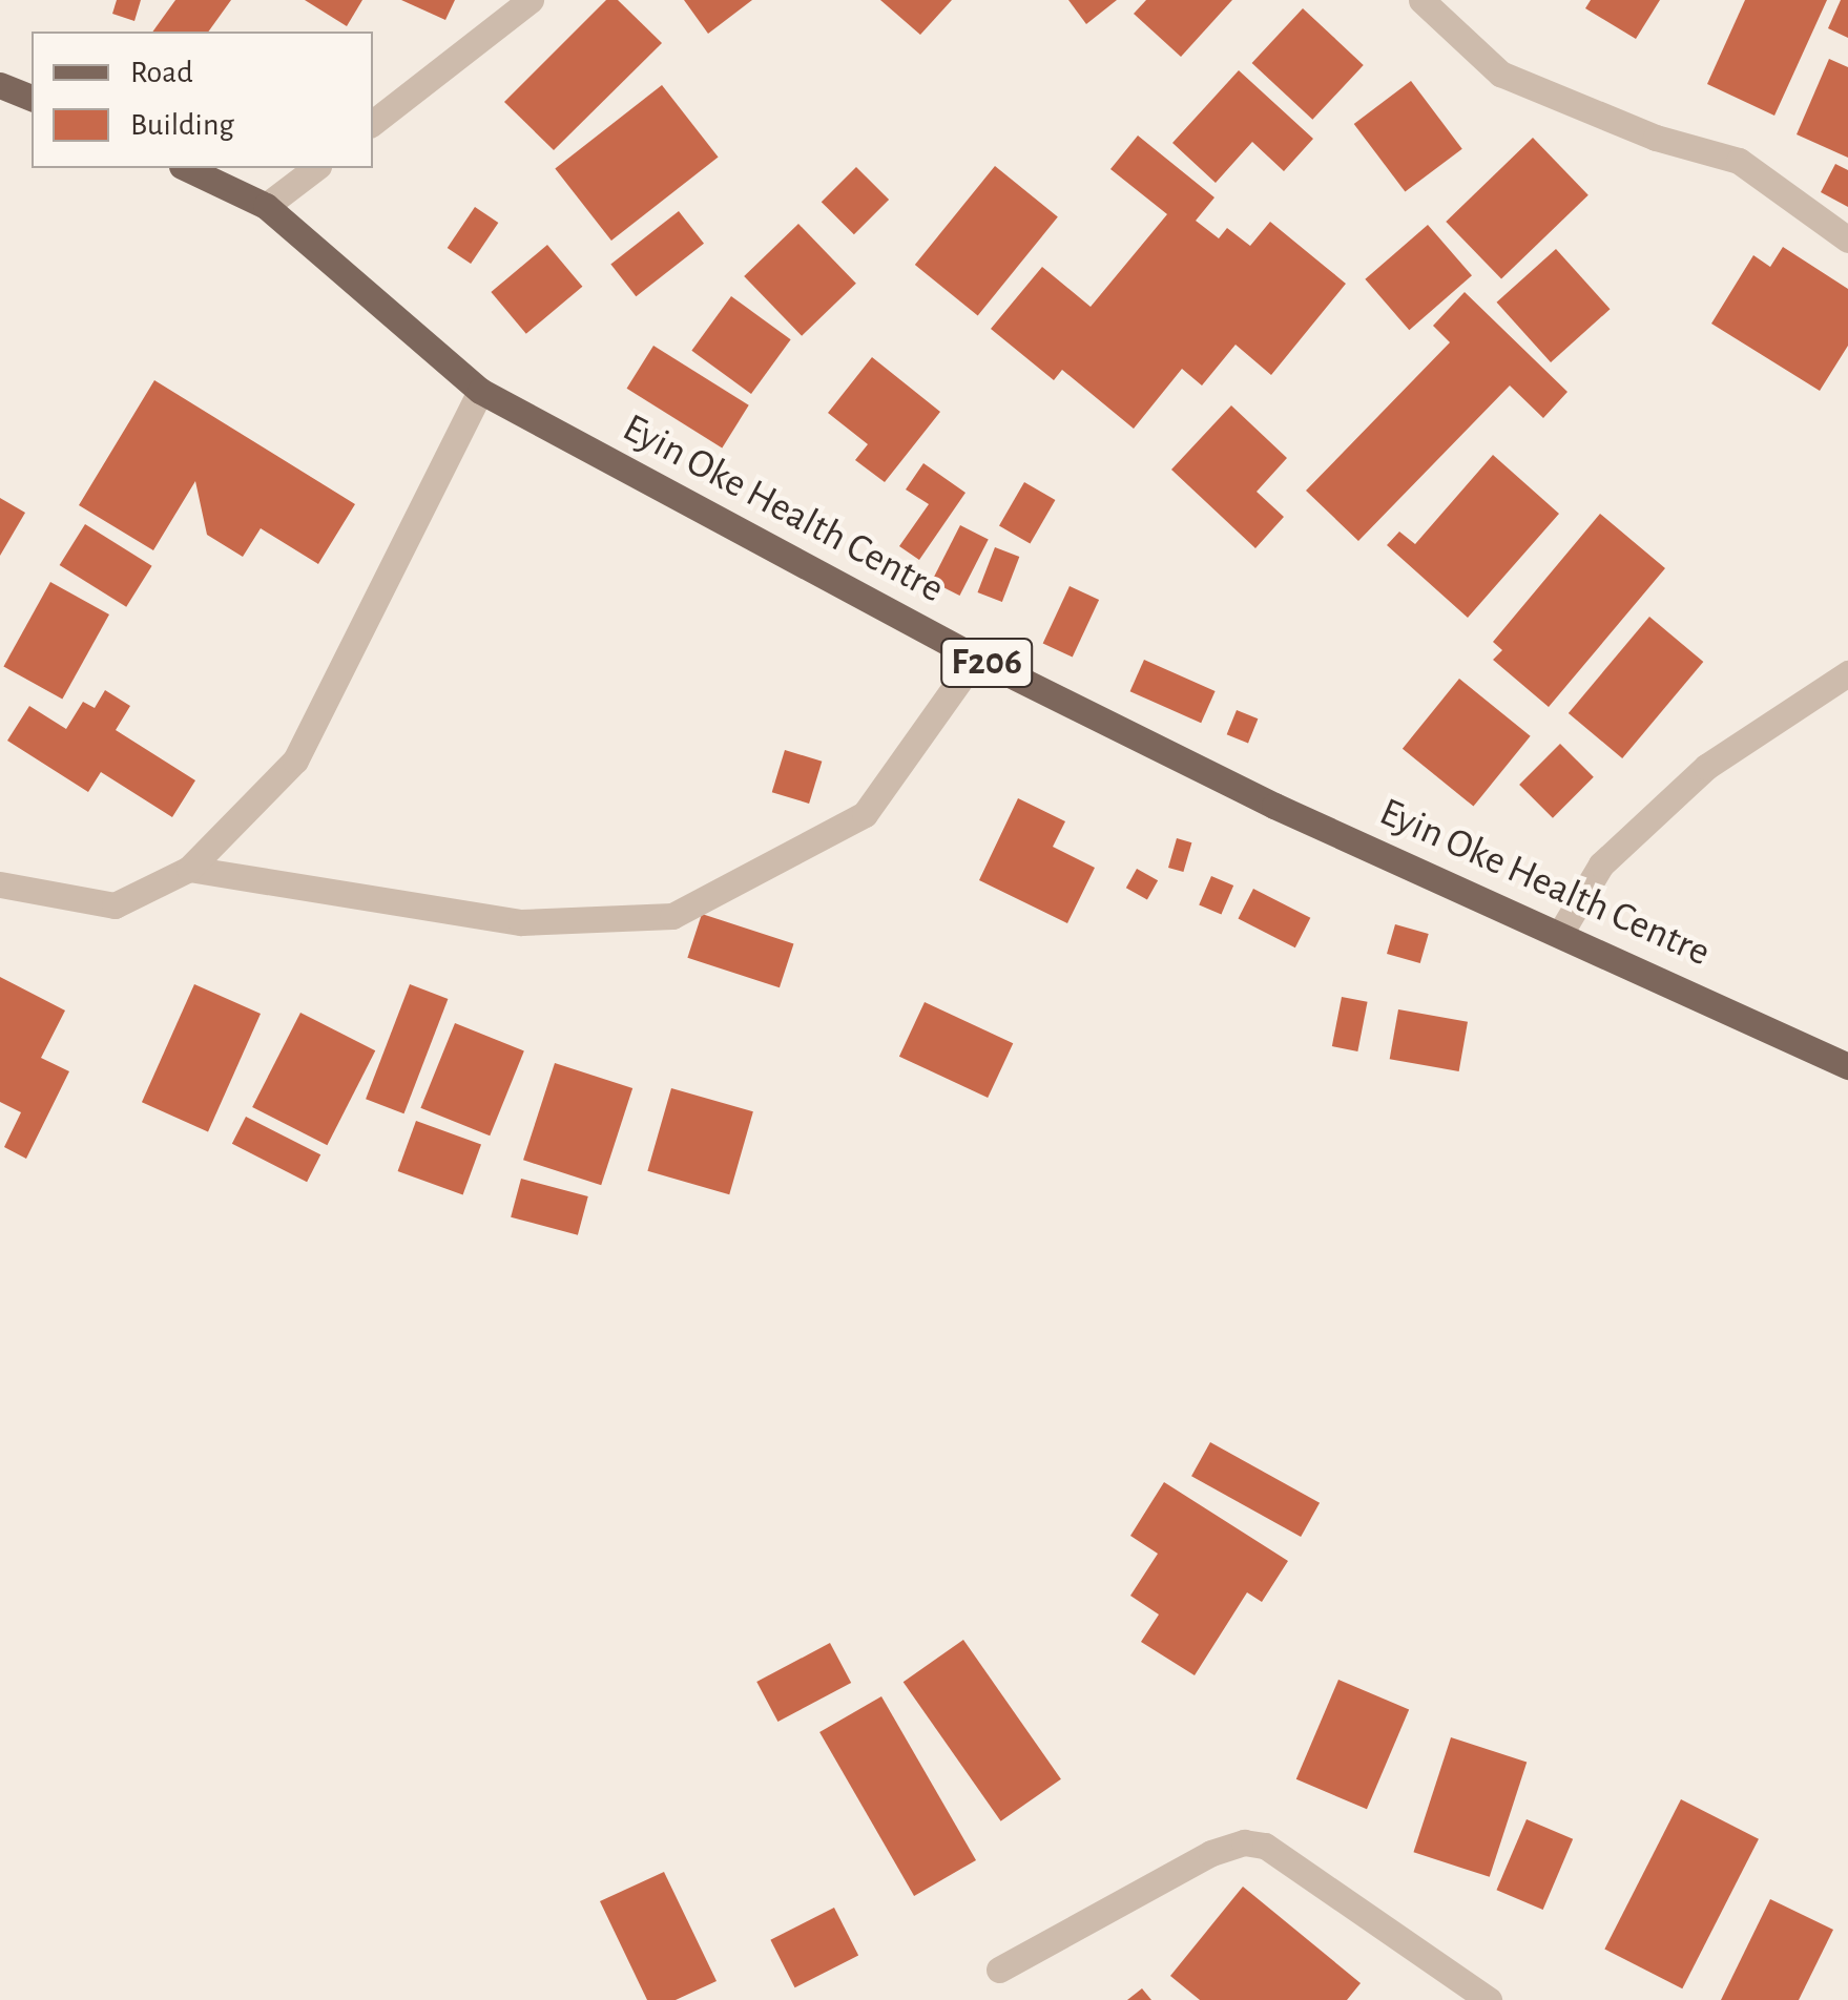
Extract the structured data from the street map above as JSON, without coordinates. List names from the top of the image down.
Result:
{
  "streets": {
    "main road": ["Eyin Oke Health Centre", "F206"]
  },
  "legend": ["Road", "Building"]
}
